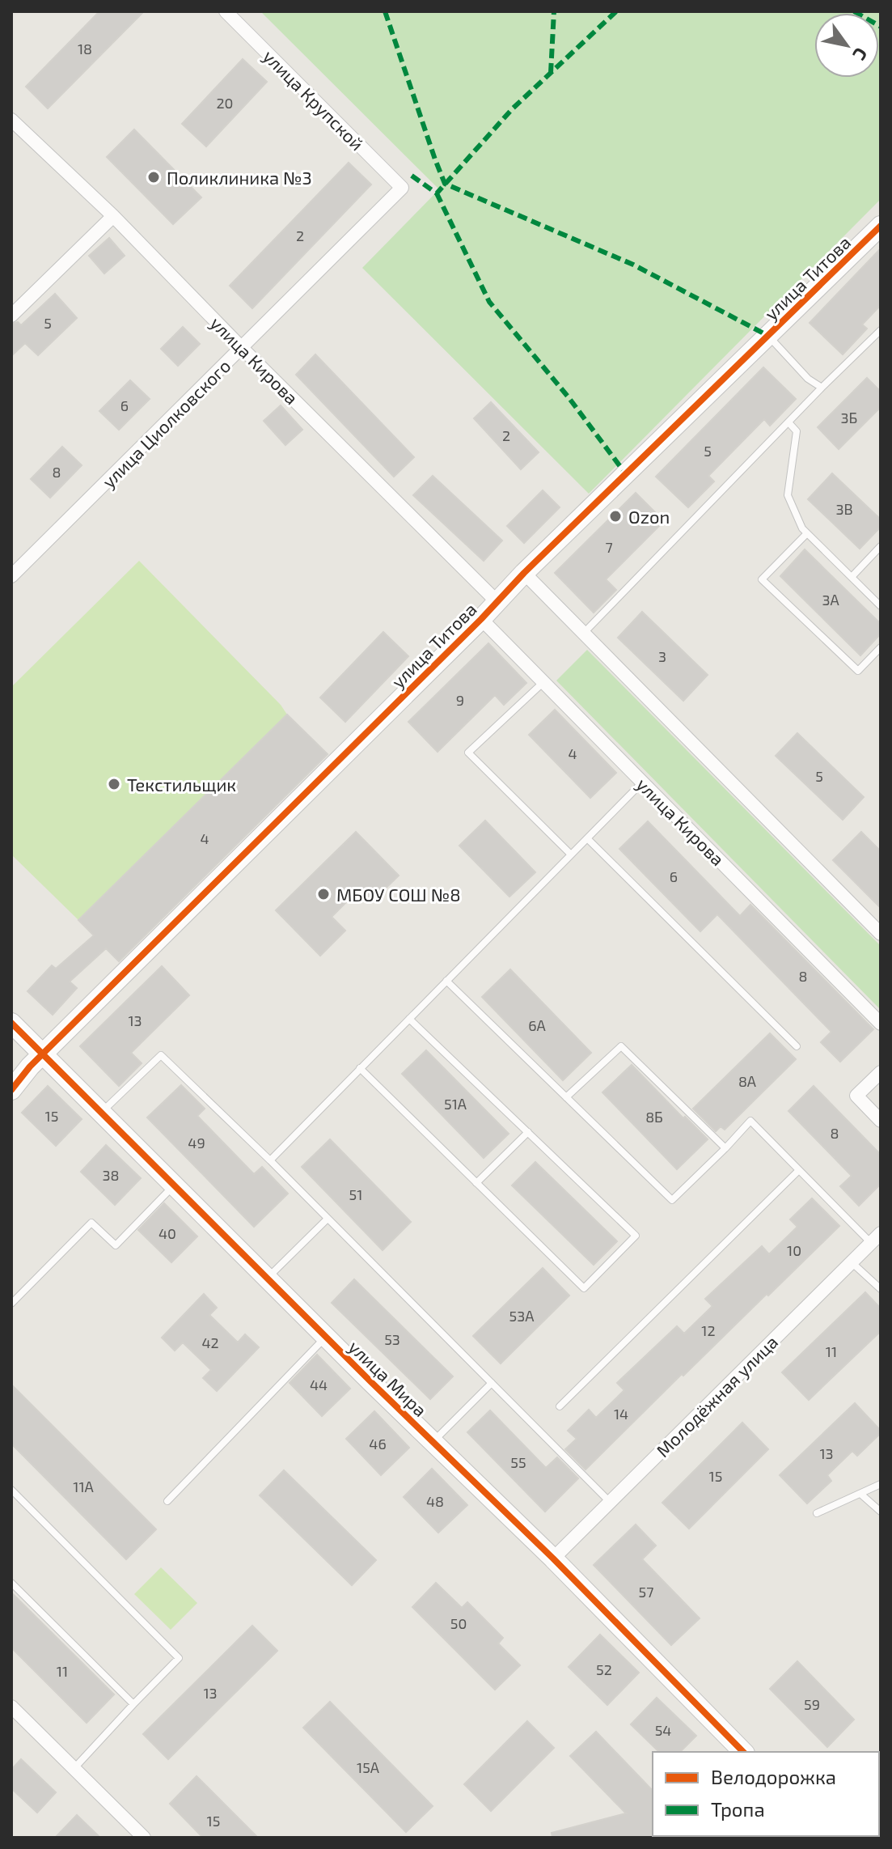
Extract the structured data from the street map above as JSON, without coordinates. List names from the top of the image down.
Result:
{
  "streets": {
    "street": [
      "улица Крупской",
      "улица Титова",
      "улица Кирова",
      "улица Циолковского",
      "улица Мира",
      "Молодёжная улица"
    ]
  },
  "crossings": [
    ["улица Крупской", "улица Циолковского"],
    ["улица Титова", "улица Кирова"],
    ["улица Титова", "улица Мира"],
    ["улица Кирова", "улица Циолковского"],
    ["улица Мира", "Молодёжная улица"]
  ],
  "places": [
    "Поликлиника №3",
    "Ozon",
    "Текстильщик",
    "МБОУ СОШ №8"
  ],
  "house_numbers": [
    "18",
    "20",
    "2",
    "5",
    "6",
    "3Б",
    "2",
    "5",
    "8",
    "3В",
    "7",
    "3А",
    "3",
    "9",
    "4",
    "5",
    "4",
    "6",
    "8",
    "13",
    "6А",
    "8А",
    "51А",
    "15",
    "8Б",
    "8",
    "49",
    "38",
    "51",
    "40",
    "10",
    "53А",
    "12",
    "53",
    "42",
    "11",
    "44",
    "14",
    "46",
    "13",
    "55",
    "15",
    "11А",
    "48",
    "57",
    "50",
    "52",
    "11",
    "13",
    "59",
    "54",
    "15А",
    "15"
  ],
  "legend": ["Велодорожка", "Тропа"],
  "north": "bottom right"
}
